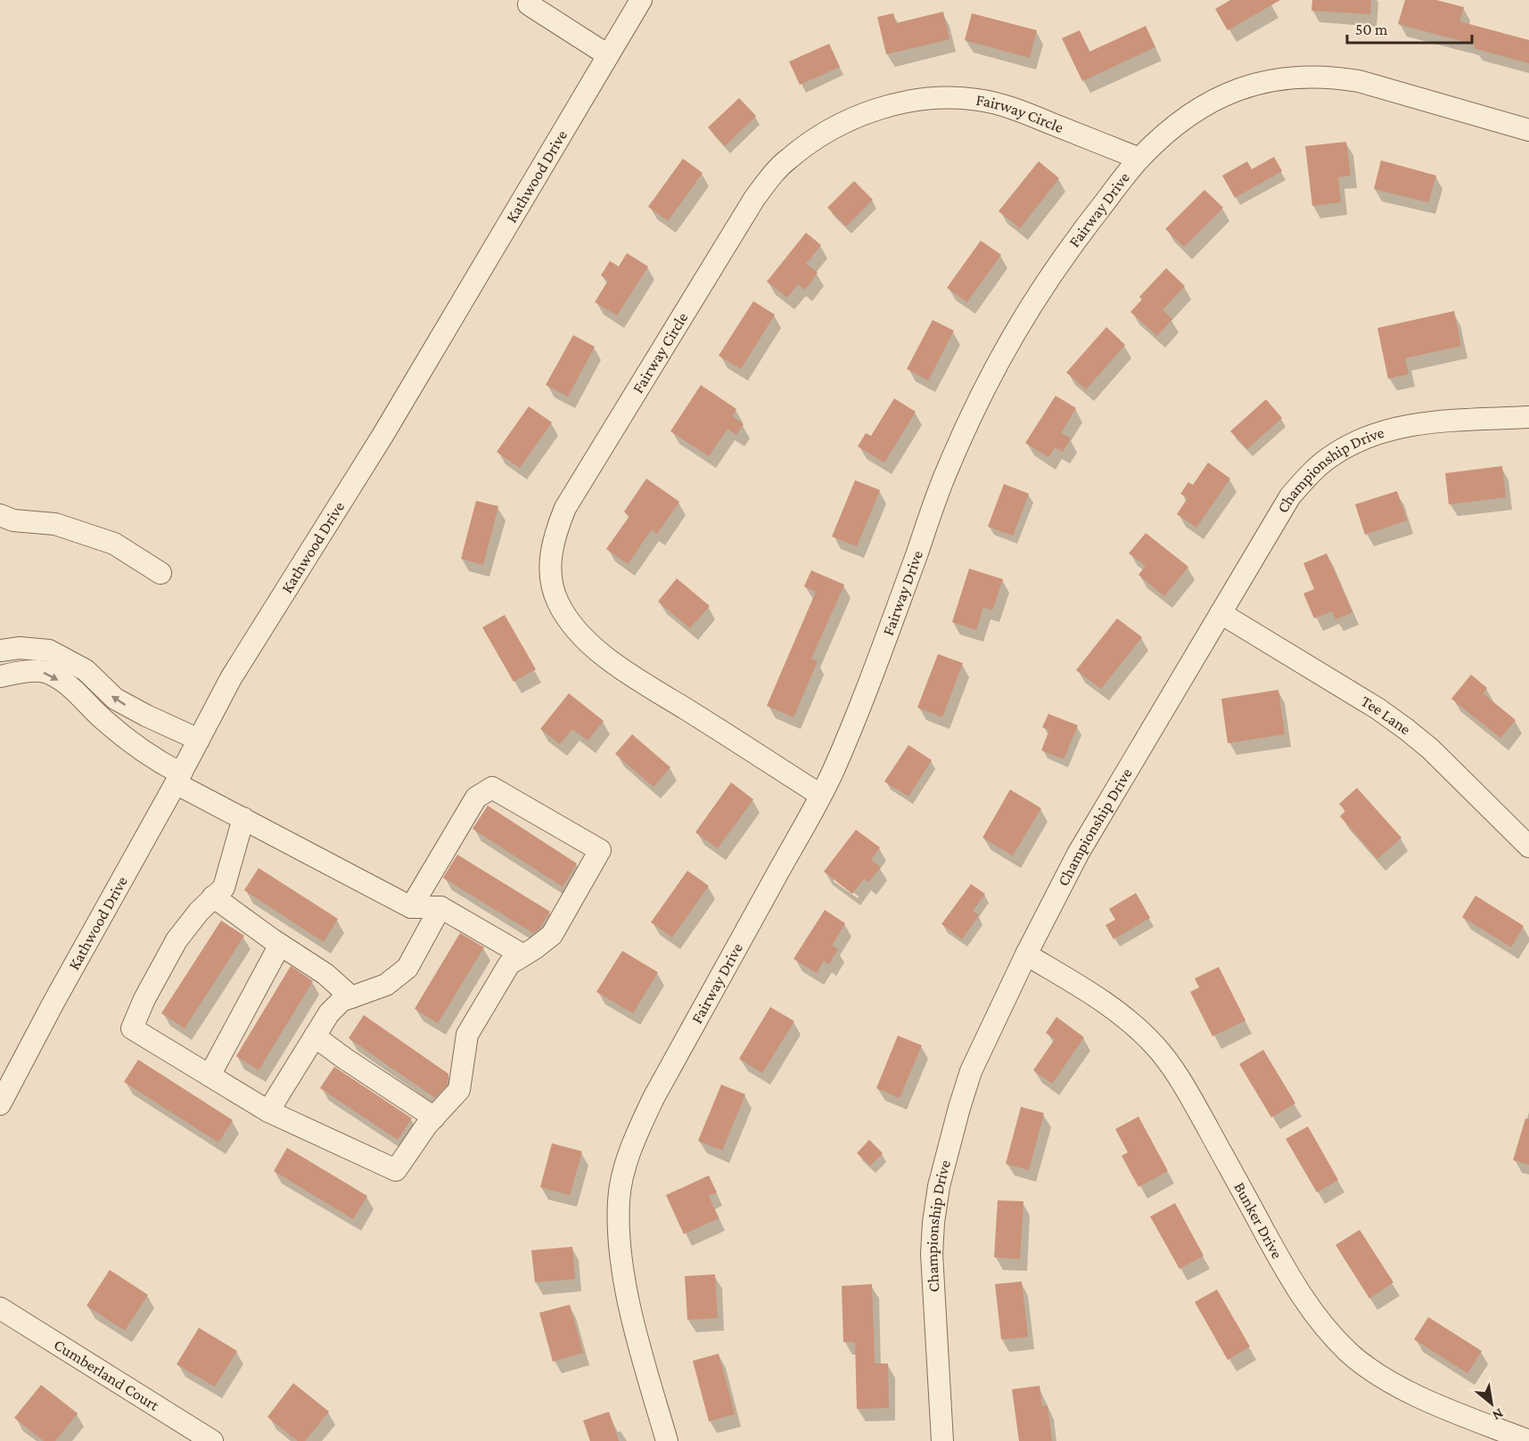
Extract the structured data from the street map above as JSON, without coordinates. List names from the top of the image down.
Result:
{
  "streets": {
    "street": [
      "Fairway Circle",
      "Kathwood Drive",
      "Fairway Drive",
      "Championship Drive",
      "Tee Lane",
      "Bunker Drive",
      "Cumberland Court"
    ]
  },
  "crossings": [
    ["Fairway Circle", "Fairway Drive"],
    ["Championship Drive", "Tee Lane"],
    ["Championship Drive", "Bunker Drive"]
  ],
  "scale_bar": "50 m",
  "north": "bottom right"
}
